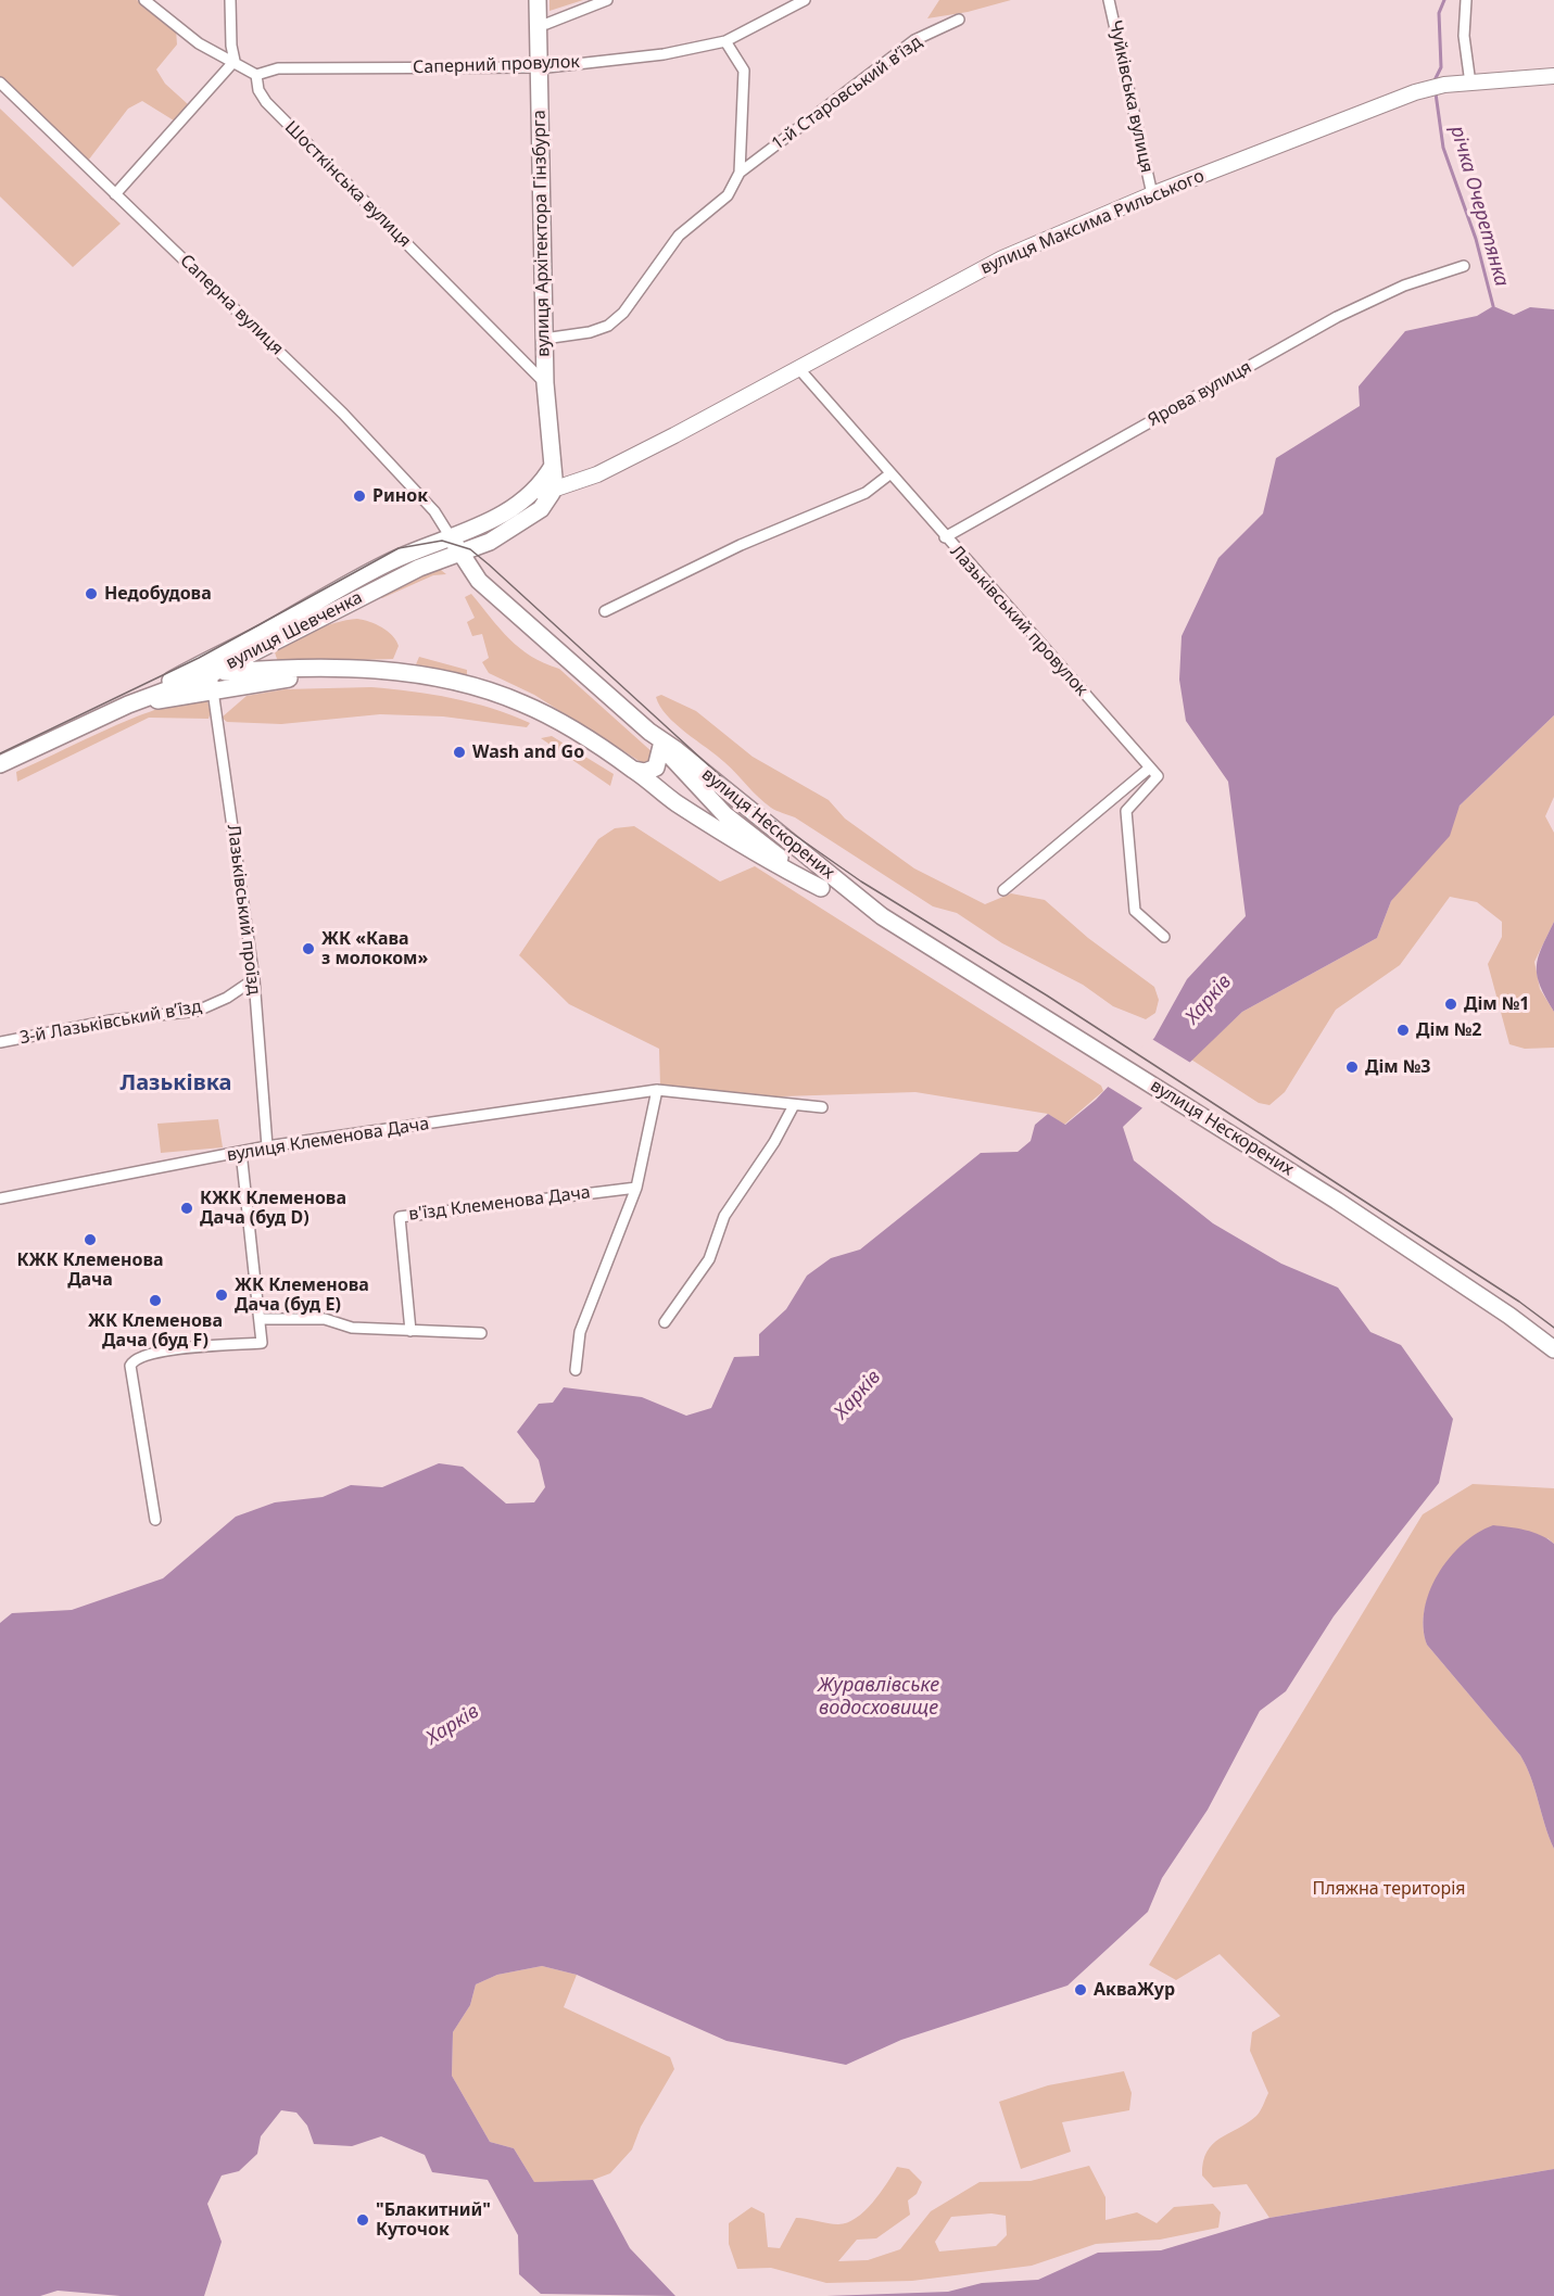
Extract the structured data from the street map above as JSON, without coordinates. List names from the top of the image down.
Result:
{
  "streets": {
    "main road": [
      "вулиця Максима Рильського",
      "вулиця Архітектора Гінзбурга",
      "вулиця Шевченка",
      "вулиця Нескорених"
    ],
    "street": [
      "Саперний провулок",
      "1-й Старовський в’їзд",
      "Чуйківська вулиця",
      "Шосткінська вулиця",
      "Саперна вулиця",
      "Ярова вулиця",
      "Лазьківський провулок",
      "Лазьківський проїзд",
      "3-й Лазьківський в’їзд",
      "вулиця Клеменова Дача",
      "в'їзд Клеменова Дача"
    ]
  },
  "crossings": [
    ["Саперний провулок", "Шосткінська вулиця"],
    ["Саперний провулок", "вулиця Архітектора Гінзбурга"],
    ["Чуйківська вулиця", "вулиця Максима Рильського"],
    ["Шосткінська вулиця", "вулиця Архітектора Гінзбурга"],
    ["вулиця Максима Рильського", "вулиця Архітектора Гінзбурга"],
    ["вулиця Максима Рильського", "Саперна вулиця"],
    ["вулиця Максима Рильського", "Лазьківський провулок"],
    ["вулиця Максима Рильського", "вулиця Шевченка"],
    ["вулиця Максима Рильського", "вулиця Нескорених"],
    ["Саперна вулиця", "вулиця Шевченка"],
    ["Саперна вулиця", "вулиця Нескорених"],
    ["Ярова вулиця", "Лазьківський провулок"],
    ["вулиця Шевченка", "вулиця Нескорених"],
    ["вулиця Шевченка", "Лазьківський проїзд"],
    ["Лазьківський проїзд", "3-й Лазьківський в’їзд"],
    ["Лазьківський проїзд", "вулиця Клеменова Дача"]
  ],
  "districts": ["Лазьківка"],
  "water": ["річка Очеретянка", "Харків", "Журавлівське водосховище"],
  "parks": ["Пляжна територія"],
  "places": [
    "Ринок",
    "Недобудова",
    "Wash and Go",
    "ЖК «Кава з молоком»",
    "Дім №1",
    "Дім №2",
    "Дім №3",
    "КЖК Клеменова Дача (буд D)",
    "КЖК Клеменова Дача",
    "ЖК Клеменова Дача (буд Е)",
    "ЖК Клеменова Дача (буд F)",
    "АкваЖур",
    "\"Блакитний\" Куточок"
  ]
}
